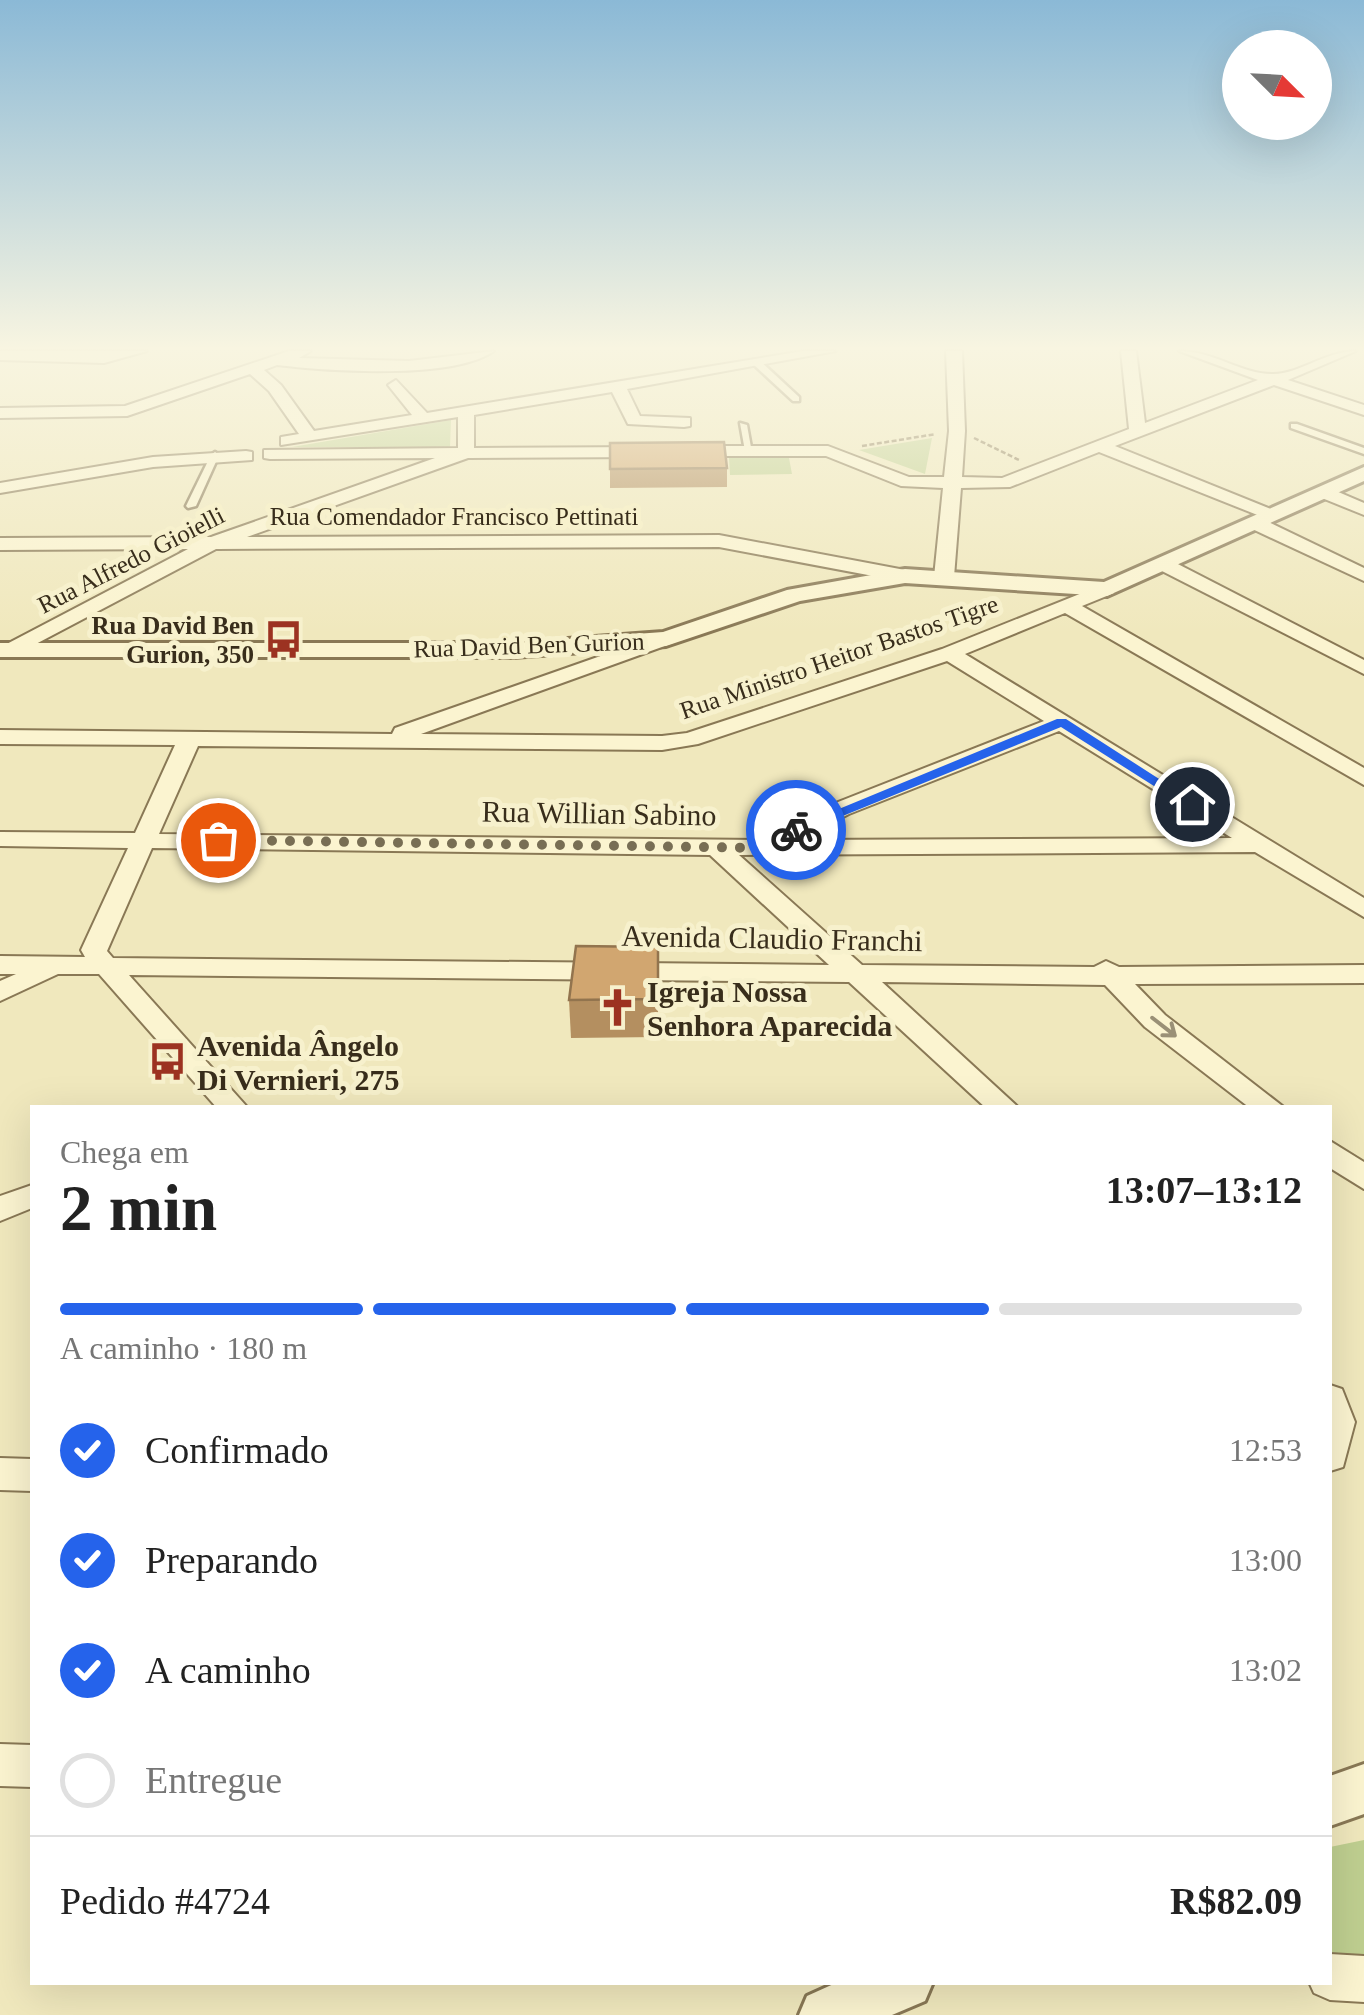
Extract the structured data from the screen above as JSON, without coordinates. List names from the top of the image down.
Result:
{
  "streets": {
    "street": [
      "Rua Comendador Francisco Pettinati",
      "Rua Alfredo Gioielli",
      "Rua David Ben Gurion",
      "Rua Ministro Heitor Bastos Tigre",
      "Rua Willian Sabino",
      "Avenida Claudio Franchi"
    ]
  },
  "crossings": [
    ["Rua Comendador Francisco Pettinati", "Rua Alfredo Gioielli"],
    ["Rua Comendador Francisco Pettinati", "Rua David Ben Gurion"],
    ["Rua Alfredo Gioielli", "Rua David Ben Gurion"],
    ["Rua David Ben Gurion", "Rua Ministro Heitor Bastos Tigre"]
  ],
  "places": {
    "bus stop": ["Rua David Ben Gurion, 350", "Avenida Ângelo Di Vernieri, 275"],
    "church": ["Igreja Nossa Senhora Aparecida"]
  },
  "north": "bottom right",
  "page": {
    "heading": ["2 min", "Chega em", "13:07–13:12"],
    "panel": ["Pedido #4724", "R$82.09"],
    "bar": "A caminho · 180 m",
    "list": [
      ["Confirmado", "12:53"],
      ["Preparando", "13:00"],
      ["A caminho", "13:02"],
      "Entregue"
    ]
  }
}
